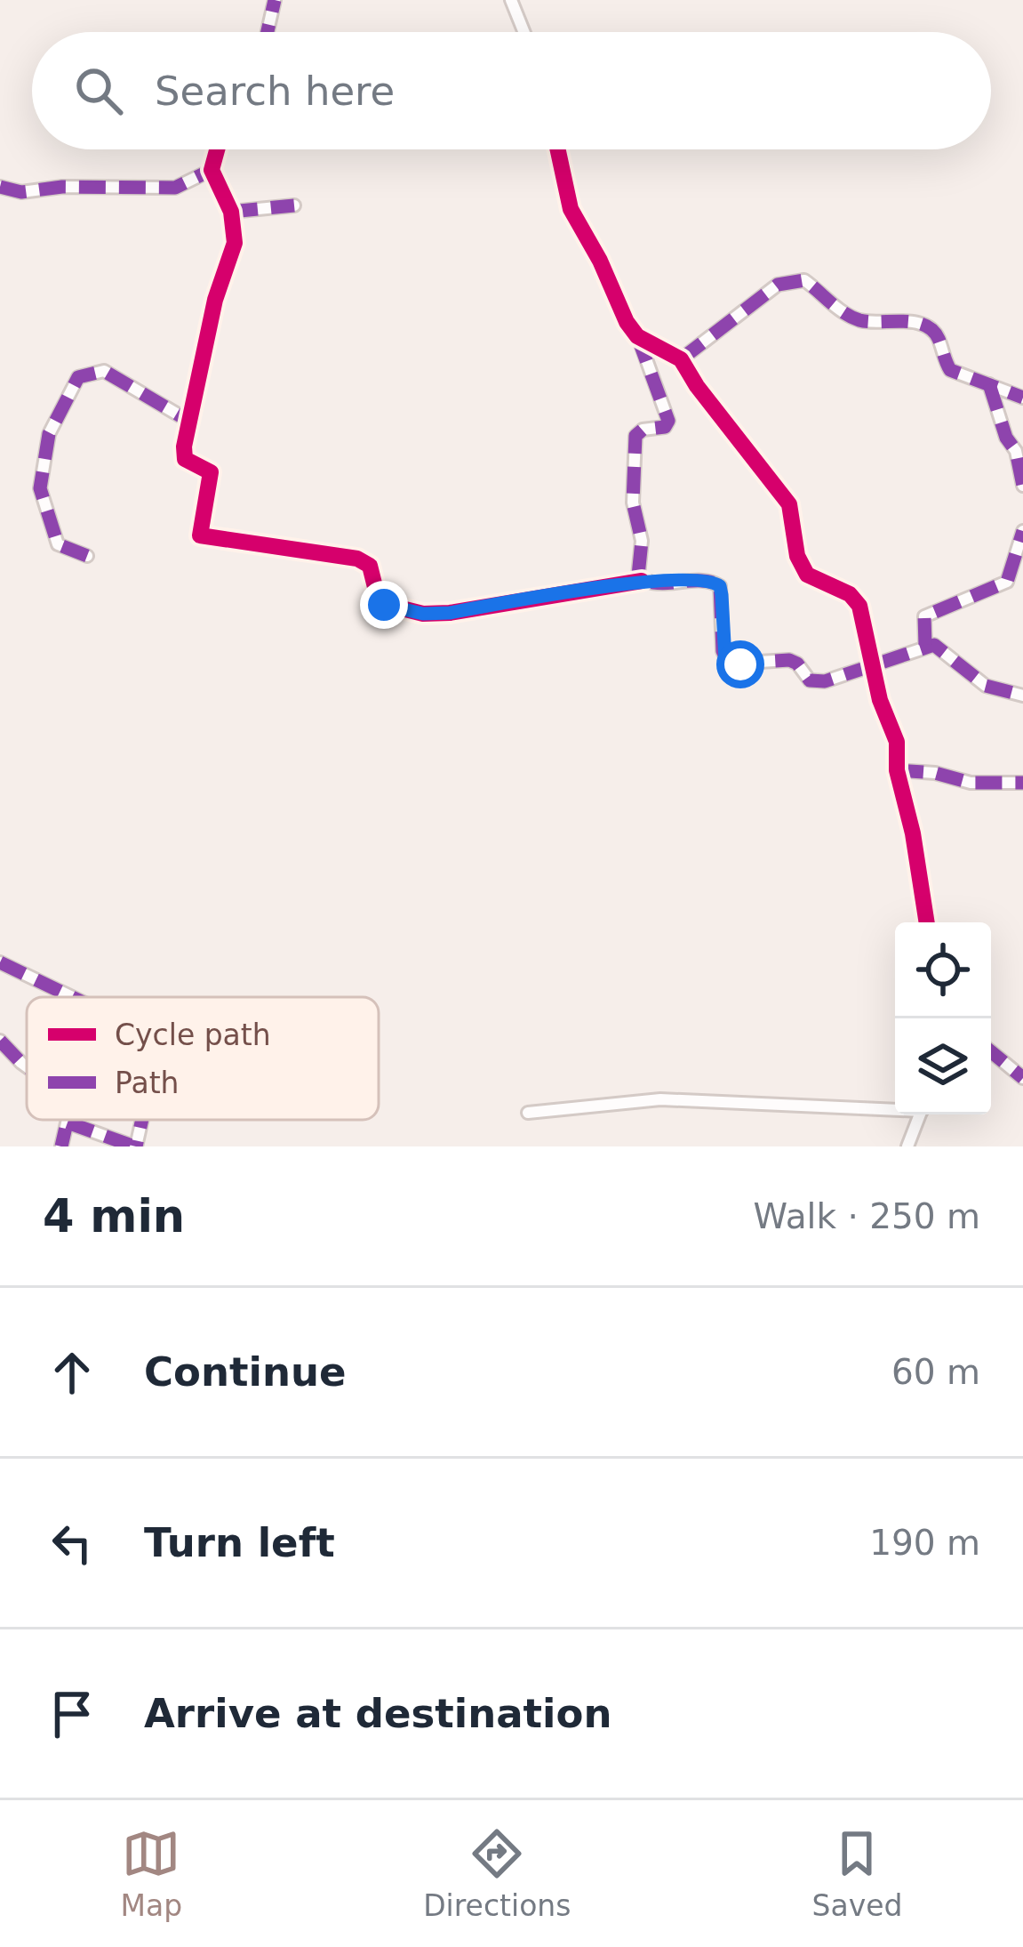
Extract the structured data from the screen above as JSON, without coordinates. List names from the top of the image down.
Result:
{
  "legend": ["Cycle path", "Path"],
  "page": {
    "search": "Search here",
    "heading": ["4 min", "Walk · 250 m"],
    "list": [
      ["Continue", "60 m"],
      ["Turn left", "190 m"],
      "Arrive at destination"
    ],
    "nav": ["Map", "Directions", "Saved"]
  }
}
